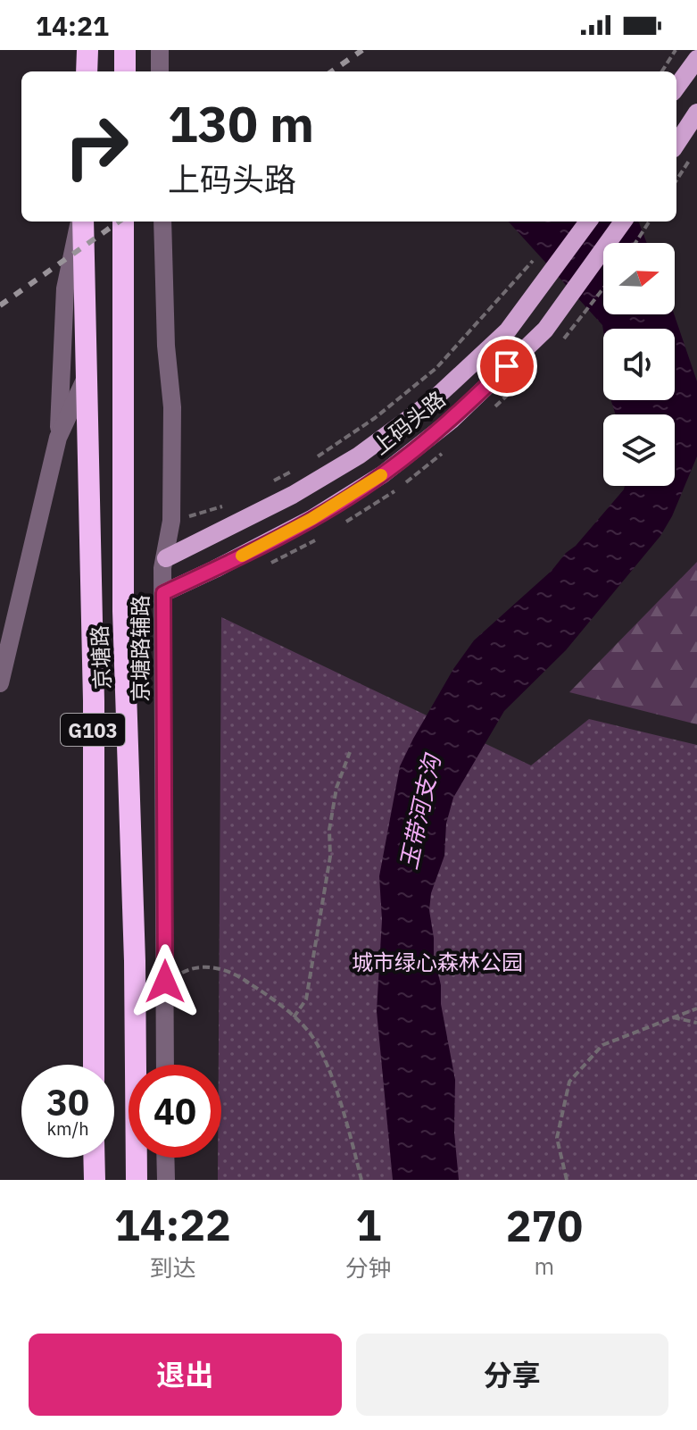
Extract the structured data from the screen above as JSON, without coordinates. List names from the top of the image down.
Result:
{
  "streets": {
    "highway": ["京塘路", "G103"],
    "main road": ["上码头路"],
    "street": ["京塘路辅路"]
  },
  "crossings": [
    ["上码头路", "京塘路辅路"]
  ],
  "water": ["玉带河支沟"],
  "parks": ["城市绿心森林公园"],
  "north": "right",
  "page": {
    "status": "14:21",
    "turn": ["130 m", "上码头路"],
    "speed": "30 km/h",
    "limit": "40",
    "eta": [
      "14:22",
      "到达",
      "1",
      "分钟",
      "270",
      "m"
    ],
    "buttons": ["退出", "分享"]
  }
}
